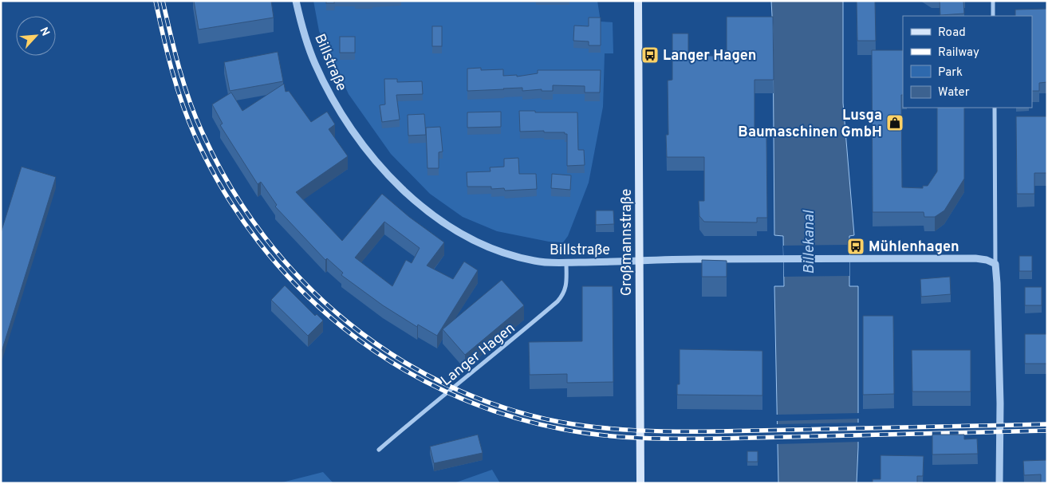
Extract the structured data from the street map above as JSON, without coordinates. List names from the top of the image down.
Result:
{
  "streets": {
    "main road": ["Großmannstraße"],
    "street": ["Billstraße", "Langer Hagen"]
  },
  "crossings": [
    ["Billstraße", "Großmannstraße"],
    ["Billstraße", "Langer Hagen"]
  ],
  "water": ["Billekanal"],
  "places": {
    "bus stop": ["Langer Hagen", "Mühlenhagen"],
    "shop": ["Lusga Baumaschinen GmbH"]
  },
  "legend": [
    "Road",
    "Railway",
    "Park",
    "Water"
  ],
  "north": "top right"
}
